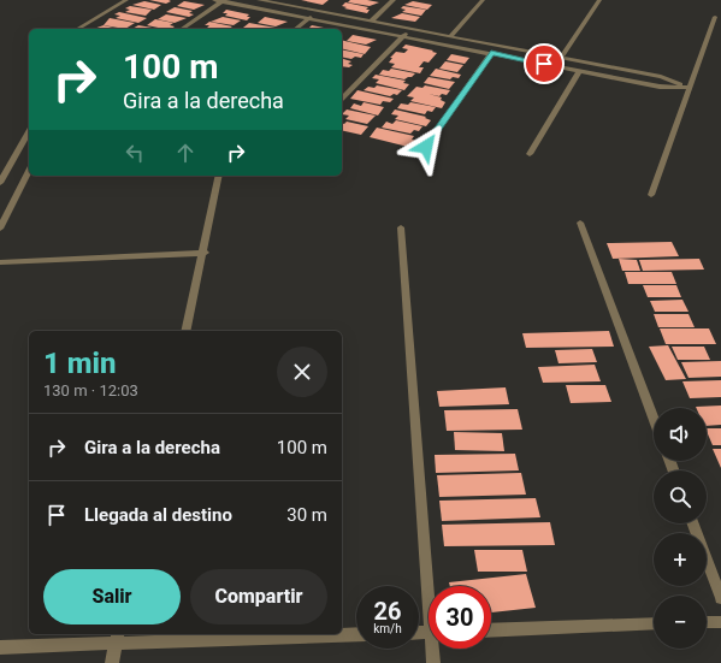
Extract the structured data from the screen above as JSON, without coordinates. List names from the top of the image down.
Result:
{
  "page": {
    "turn": ["100 m", "Gira a la derecha"],
    "heading": ["1 min", "130 m · 12:03"],
    "map_buttons": ["+", "−"],
    "list": [
      {
        "name": "Gira a la derecha",
        "value": "100 m"
      },
      {
        "name": "Llegada al destino",
        "value": "30 m"
      }
    ],
    "buttons": ["Salir", "Compartir"],
    "speed": "26 km/h",
    "limit": "30"
  }
}
